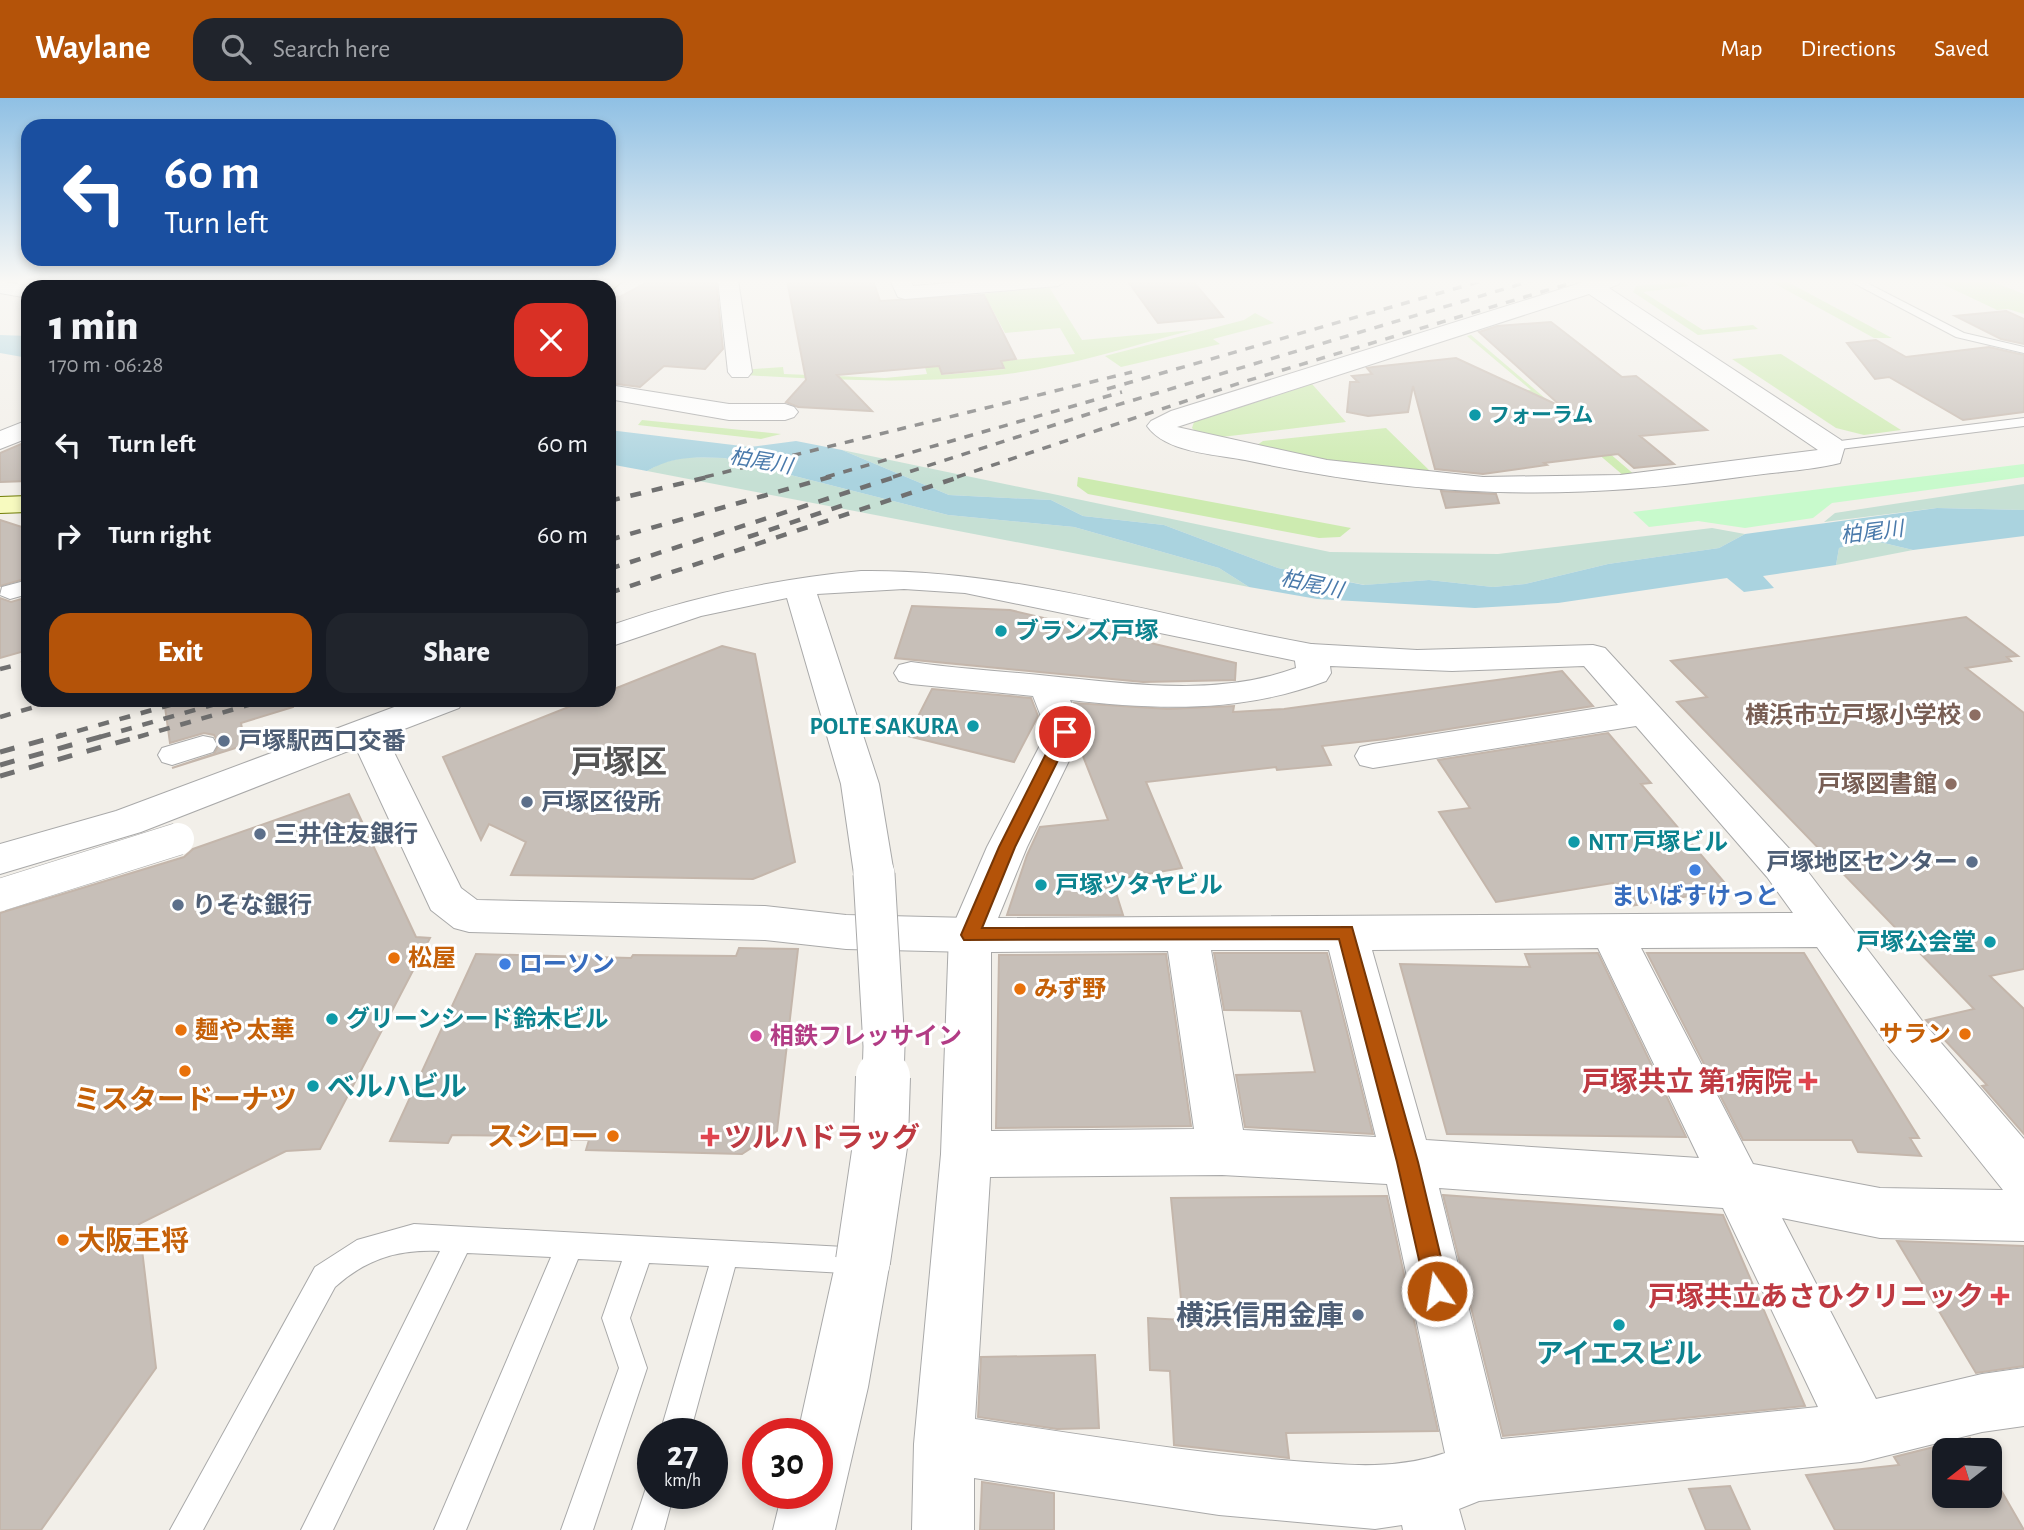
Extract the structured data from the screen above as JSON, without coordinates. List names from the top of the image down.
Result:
{
  "districts": ["戸塚区"],
  "water": ["柏尾川"],
  "places": {
    "other": [
      "フォーラム",
      "ブランズ戸塚",
      "横浜市立戸塚小学校",
      "POLTE SAKURA",
      "戸塚駅西口交番",
      "戸塚図書館",
      "戸塚区役所",
      "三井住友銀行",
      "NTT 戸塚ビル",
      "戸塚地区センター",
      "まいばすけっと",
      "戸塚ツタヤビル",
      "りそな銀行",
      "戸塚公会堂",
      "松屋",
      "ローソン",
      "みず野",
      "グリーンシード鈴木ビル",
      "麺や 太華",
      "サラン",
      "相鉄フレッサイン",
      "ミスタードーナツ",
      "ベルハビル",
      "スシロー",
      "大阪王将",
      "横浜信用金庫",
      "アイエスビル"
    ],
    "health": ["戸塚共立 第1病院", "ツルハドラッグ", "戸塚共立あさひクリニック"]
  },
  "north": "left",
  "page": {
    "header": "Waylane",
    "search": "Search here",
    "nav": ["Map", "Directions", "Saved"],
    "turn": ["60 m", "Turn left"],
    "heading": ["1 min", "170 m · 06:28"],
    "list": [
      {
        "name": "Turn left",
        "value": "60 m"
      },
      {
        "name": "Turn right",
        "value": "60 m"
      }
    ],
    "buttons": ["Exit", "Share"],
    "speed": "27 km/h",
    "limit": "30"
  }
}
